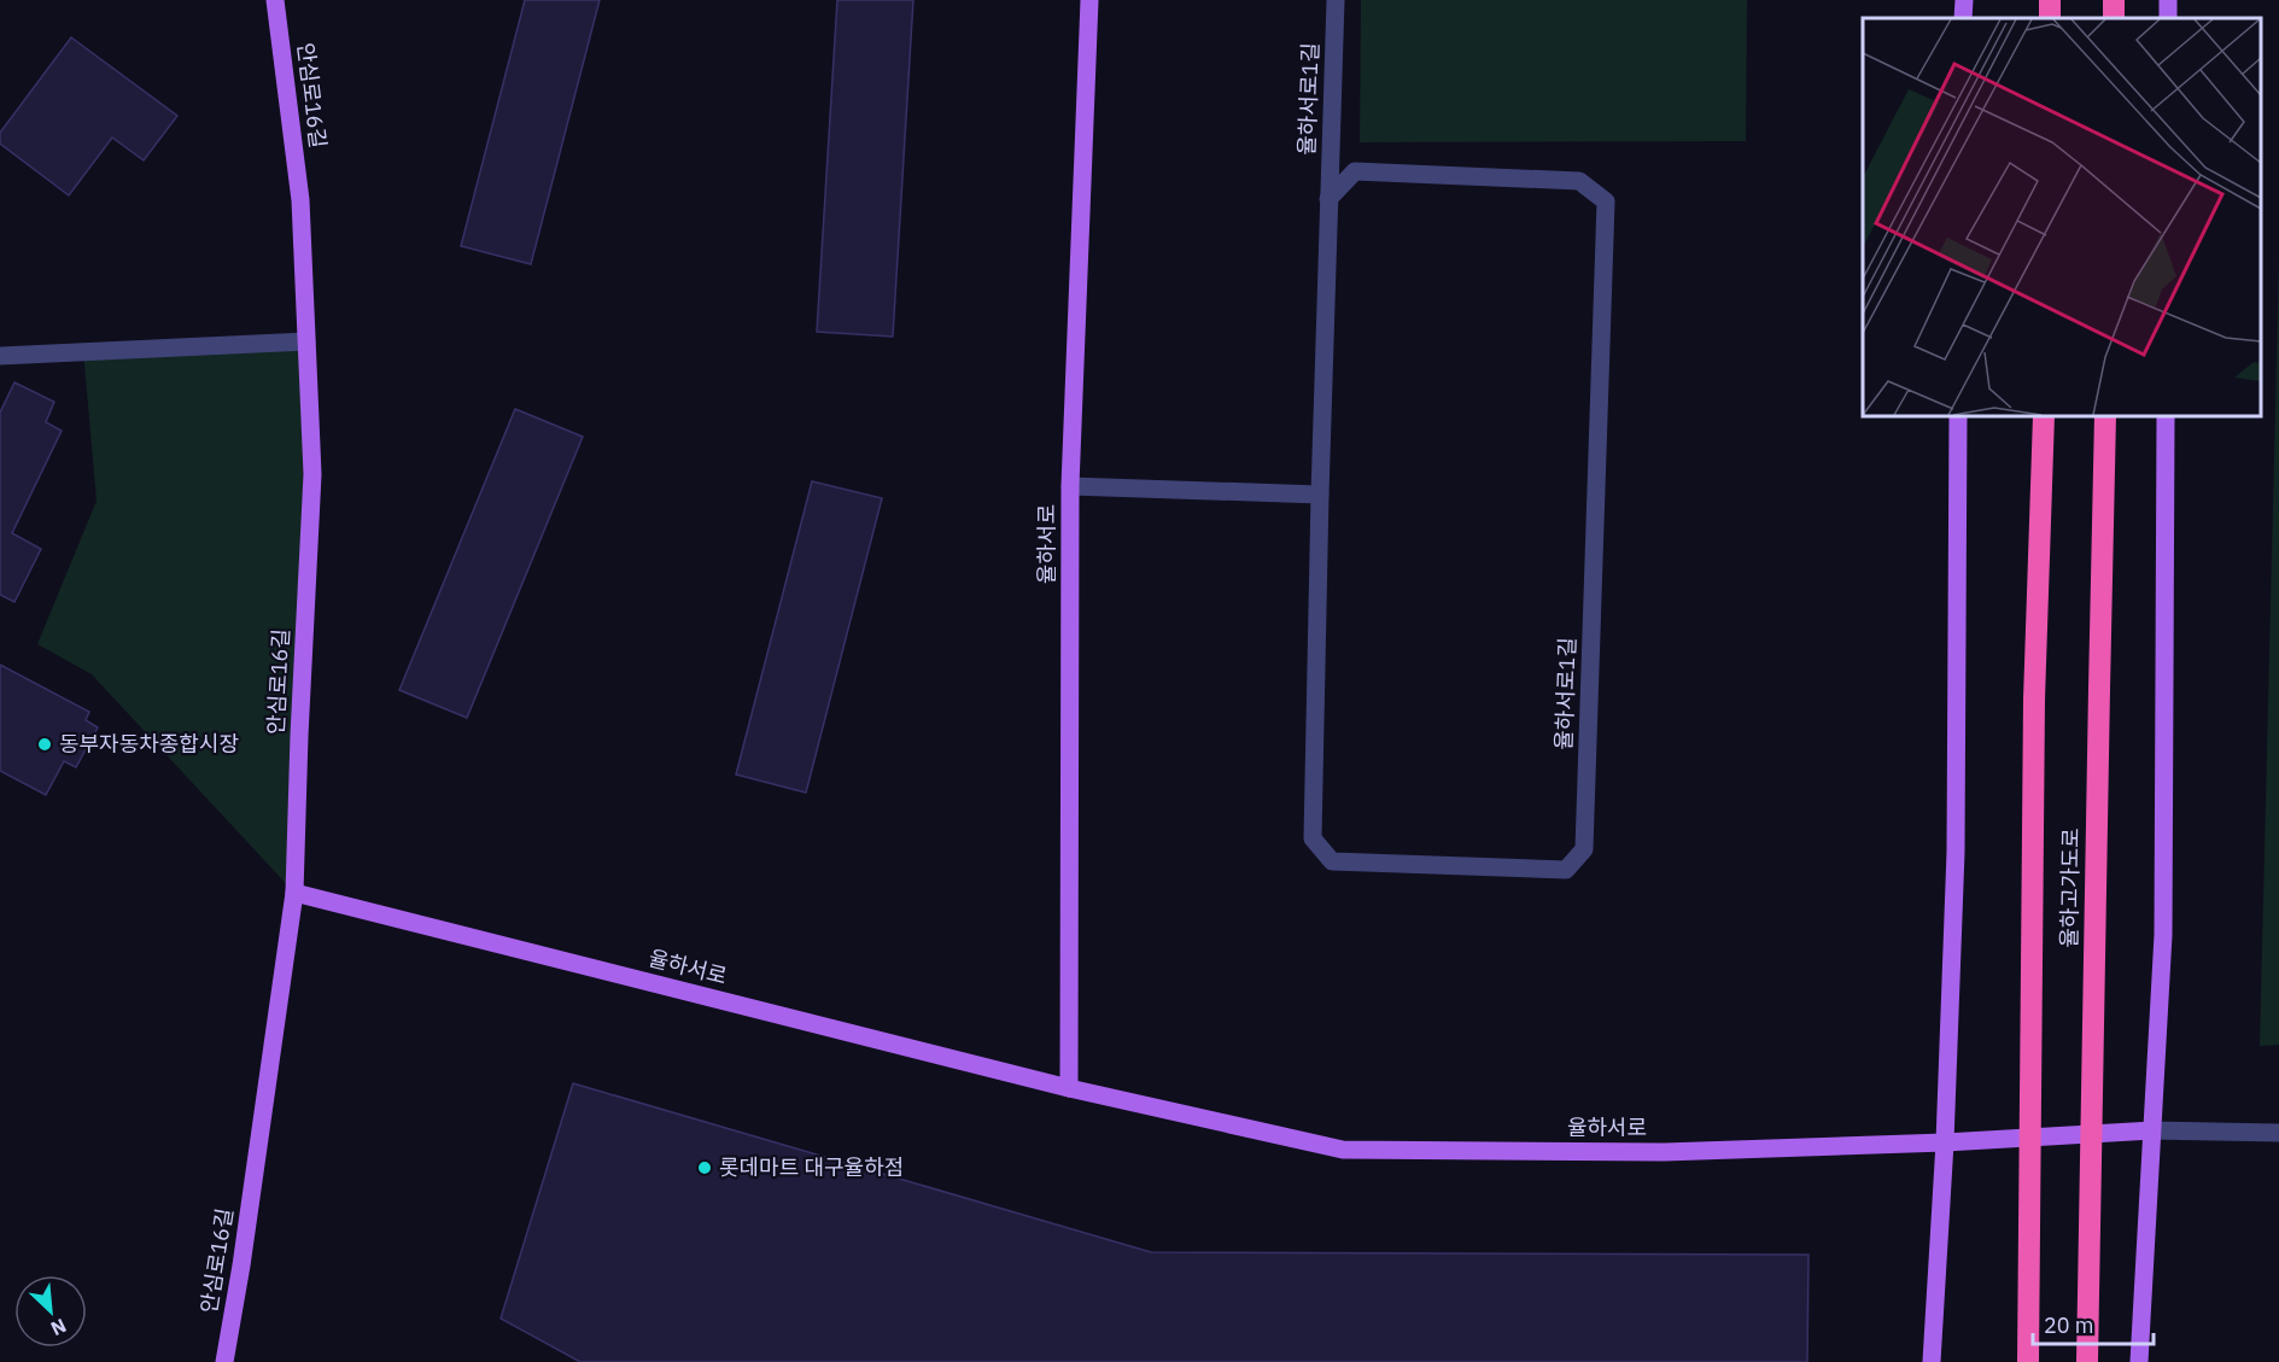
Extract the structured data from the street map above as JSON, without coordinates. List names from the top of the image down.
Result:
{
  "streets": {
    "highway": ["율하고가도로"],
    "main road": ["안심로16길", "율하서로"],
    "street": ["율하서로1길"]
  },
  "crossings": [
    ["안심로16길", "율하서로"]
  ],
  "places": ["동부자동차종합시장", "롯데마트 대구율하점"],
  "scale_bar": "20 m",
  "north": "bottom right"
}
